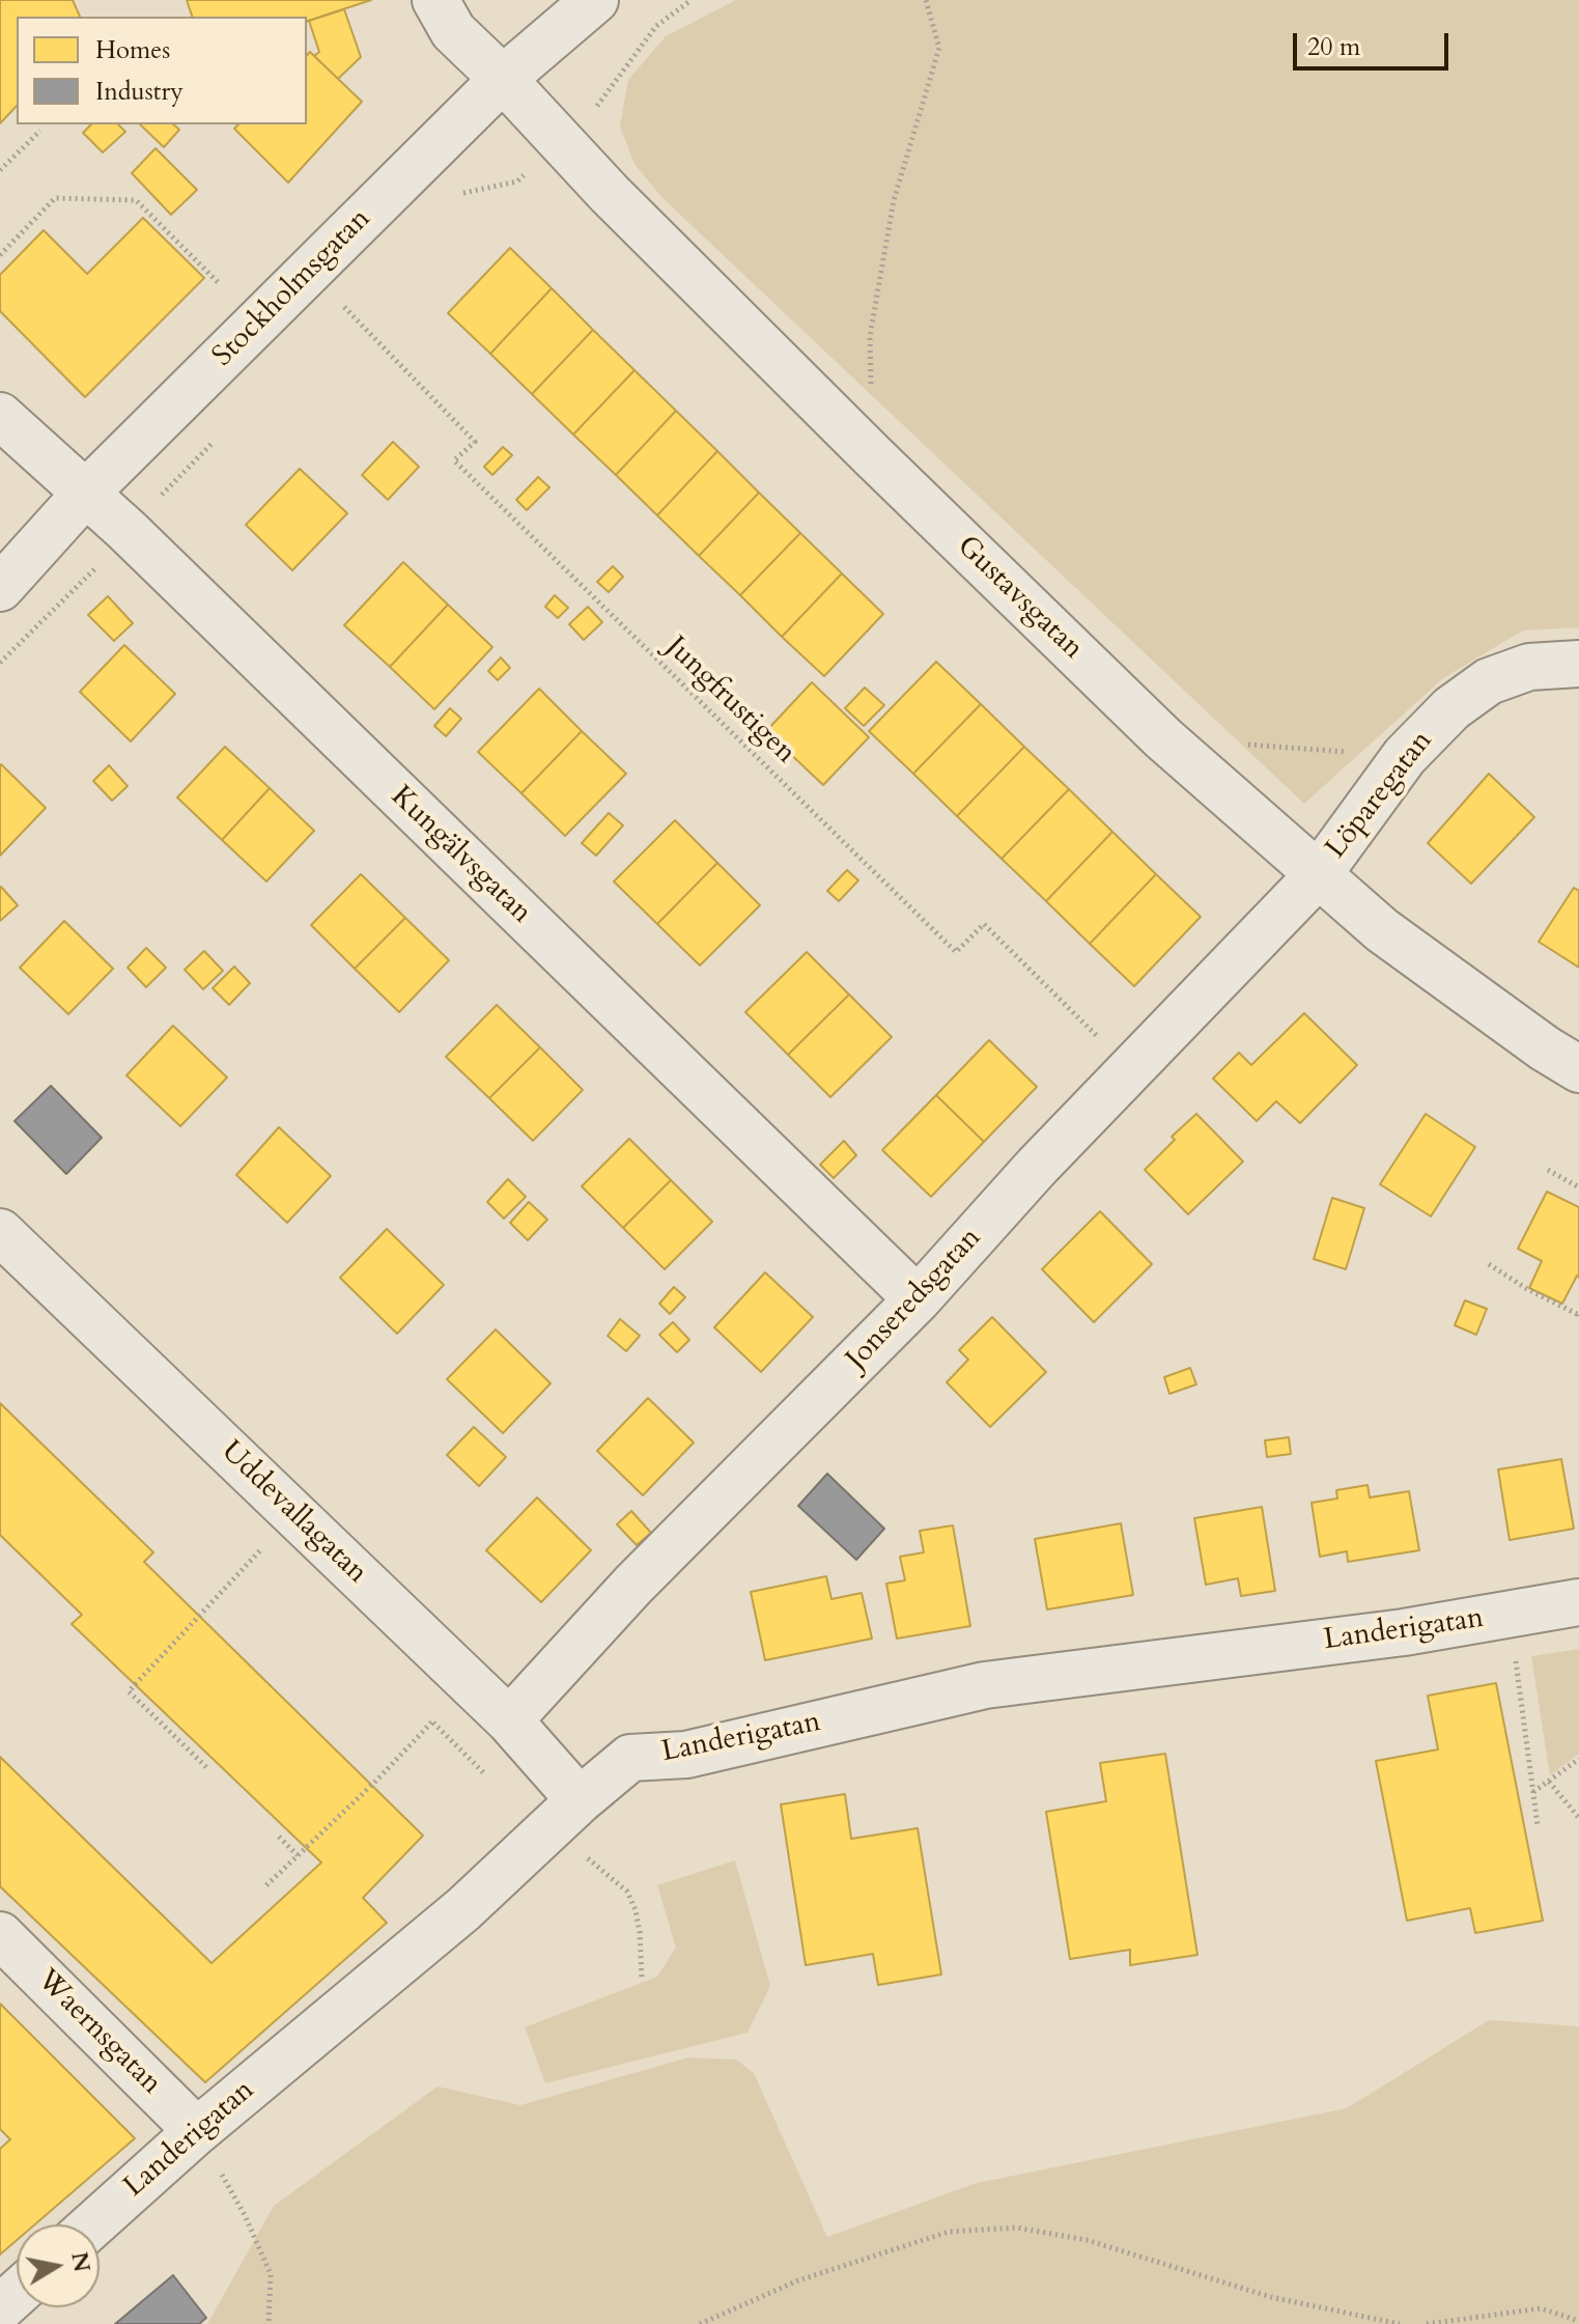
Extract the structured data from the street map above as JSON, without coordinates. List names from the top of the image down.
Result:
{
  "streets": {
    "street": [
      "Stockholmsgatan",
      "Gustavsgatan",
      "Löparegatan",
      "Kungälvsgatan",
      "Jonseredsgatan",
      "Uddevallagatan",
      "Landerigatan",
      "Waernsgatan"
    ],
    "path": ["Jungfrustigen"]
  },
  "crossings": [
    ["Stockholmsgatan", "Gustavsgatan"],
    ["Stockholmsgatan", "Kungälvsgatan"],
    ["Gustavsgatan", "Löparegatan"],
    ["Gustavsgatan", "Jonseredsgatan"],
    ["Jungfrustigen", "Jonseredsgatan"],
    ["Löparegatan", "Jonseredsgatan"],
    ["Kungälvsgatan", "Jonseredsgatan"],
    ["Jonseredsgatan", "Uddevallagatan"],
    ["Uddevallagatan", "Landerigatan"],
    ["Landerigatan", "Waernsgatan"]
  ],
  "legend": ["Homes", "Industry"],
  "scale_bar": "20 m",
  "north": "right"
}
